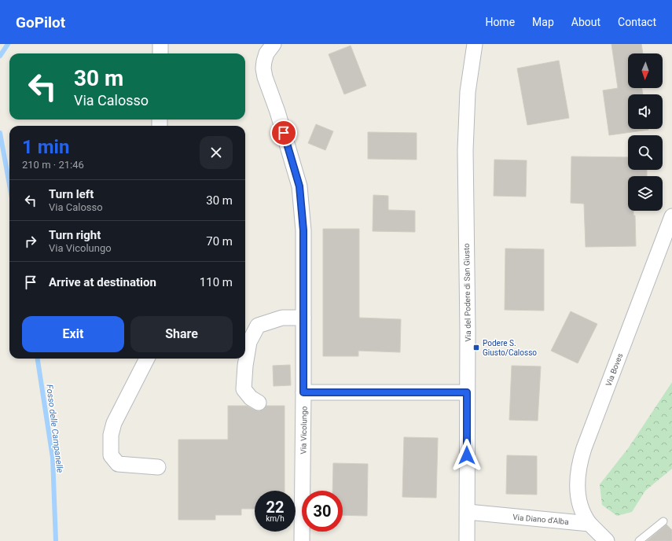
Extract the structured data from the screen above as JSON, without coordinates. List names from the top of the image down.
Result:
{
  "streets": {
    "street": [
      "Via del Podere di San Giusto",
      "Via Boves",
      "Via Vicolungo",
      "Via Diano d'Alba"
    ]
  },
  "crossings": [
    ["Via del Podere di San Giusto", "Via Diano d'Alba"],
    ["Via Boves", "Via Diano d'Alba"]
  ],
  "water": ["Fosso delle Campanelle"],
  "places": {
    "transit": ["Podere S. Giusto/Calosso"]
  },
  "north": "bottom",
  "page": {
    "header": "GoPilot",
    "nav": [
      "Home",
      "Map",
      "About",
      "Contact"
    ],
    "turn": ["30 m", "Via Calosso"],
    "heading": ["1 min", "210 m · 21:46"],
    "list": [
      {
        "name": "Turn left",
        "note": "Via Calosso",
        "value": "30 m"
      },
      {
        "name": "Turn right",
        "note": "Via Vicolungo",
        "value": "70 m"
      },
      {
        "name": "Arrive at destination",
        "value": "110 m"
      }
    ],
    "buttons": ["Exit", "Share"],
    "speed": "22 km/h",
    "limit": "30"
  }
}
